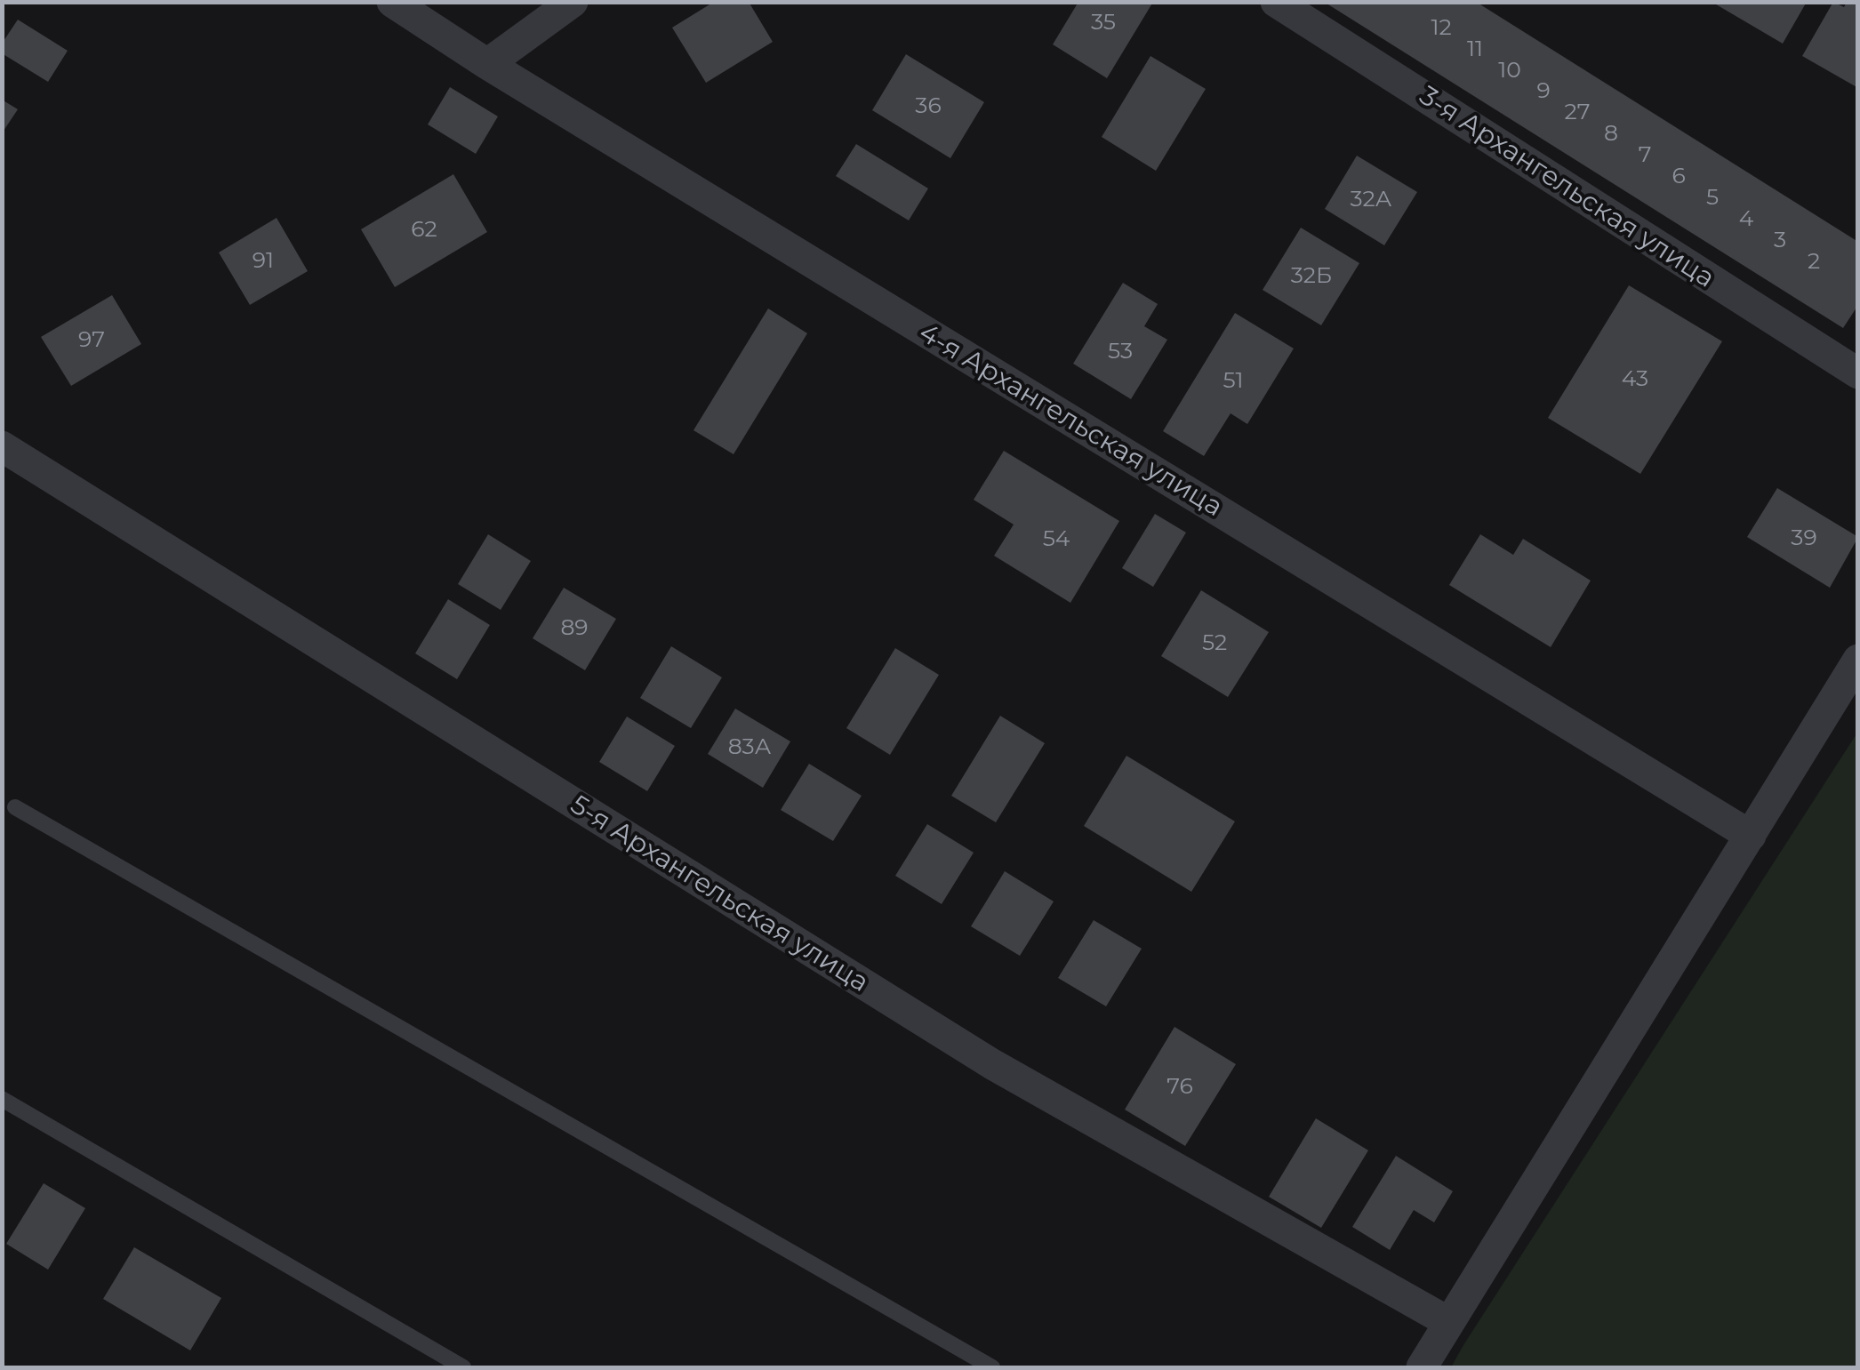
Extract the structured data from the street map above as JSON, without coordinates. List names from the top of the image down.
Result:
{
  "streets": {
    "street": ["3-я Архангельская улица", "4-я Архангельская улица", "5-я Архангельская улица"]
  },
  "house_numbers": [
    "35",
    "12",
    "11",
    "10",
    "9",
    "36",
    "27",
    "8",
    "7",
    "6",
    "5",
    "32А",
    "4",
    "62",
    "3",
    "91",
    "2",
    "32Б",
    "97",
    "53",
    "43",
    "51",
    "39",
    "54",
    "89",
    "52",
    "83А",
    "76"
  ]
}
